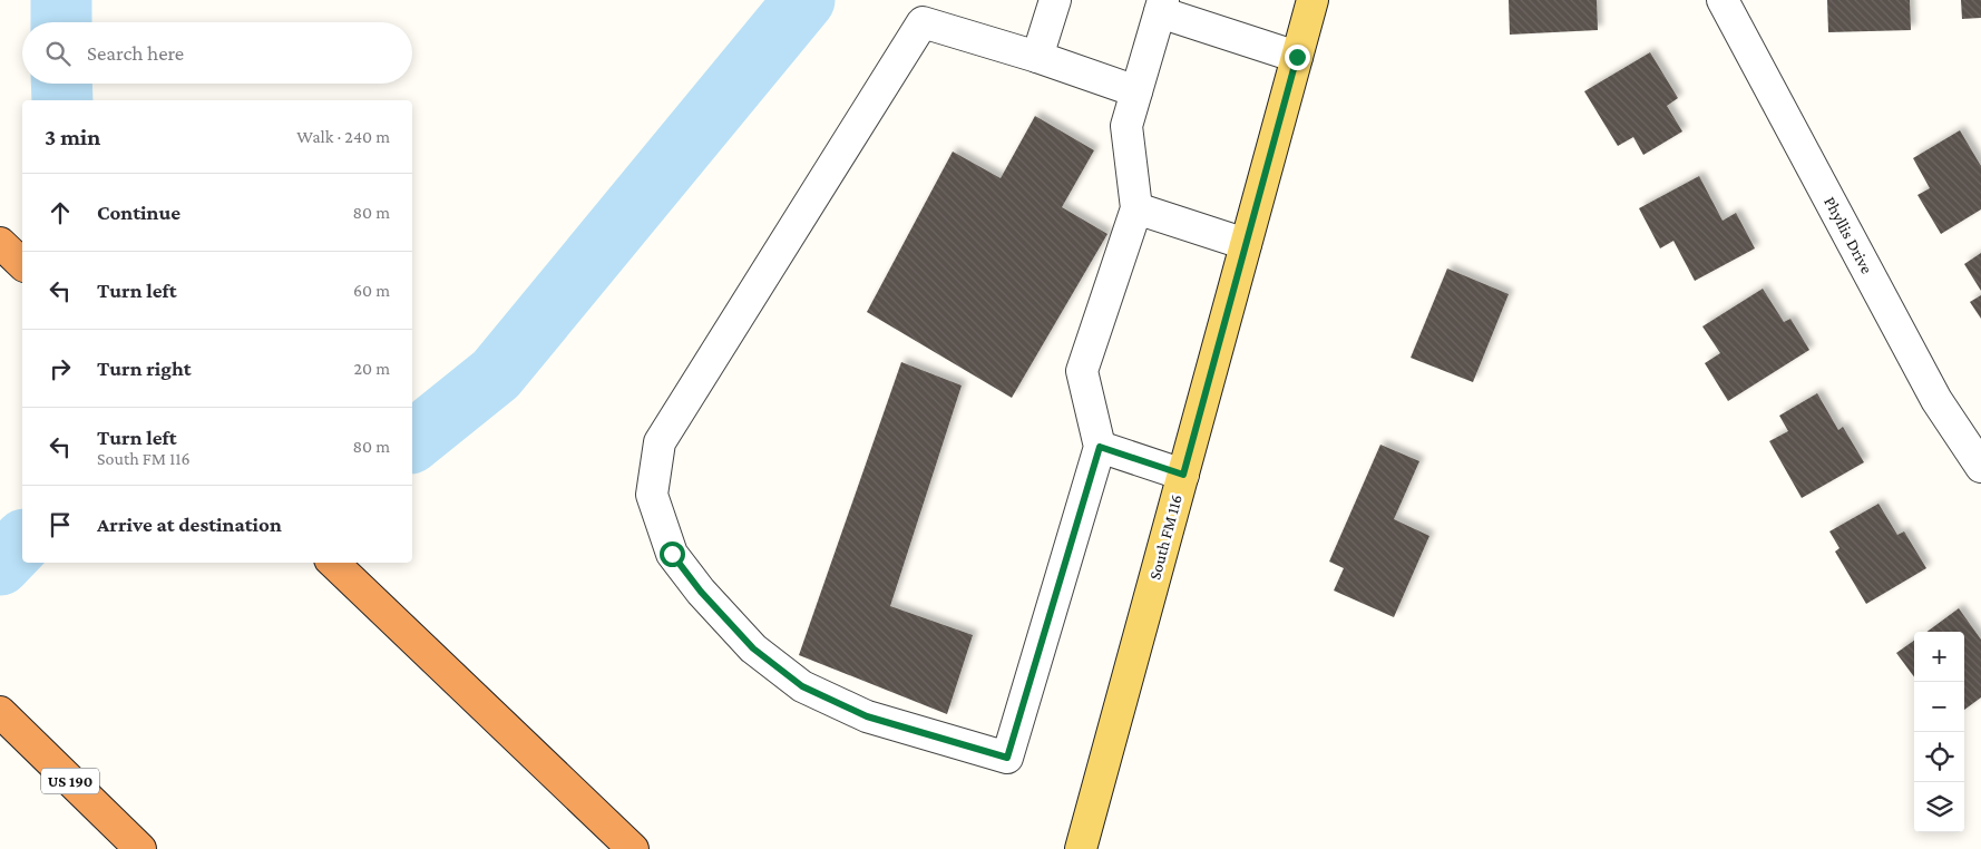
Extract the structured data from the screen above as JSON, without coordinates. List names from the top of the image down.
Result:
{
  "streets": {
    "highway": ["US 190"],
    "main road": ["South FM 116"],
    "street": ["Phyllis Drive"]
  },
  "page": {
    "search": "Search here",
    "heading": ["3 min", "Walk · 240 m"],
    "list": [
      ["Continue", "80 m"],
      ["Turn left", "60 m"],
      ["Turn right", "20 m"],
      ["Turn left", "South FM 116", "80 m"],
      "Arrive at destination"
    ],
    "map_buttons": ["+", "−"]
  }
}
